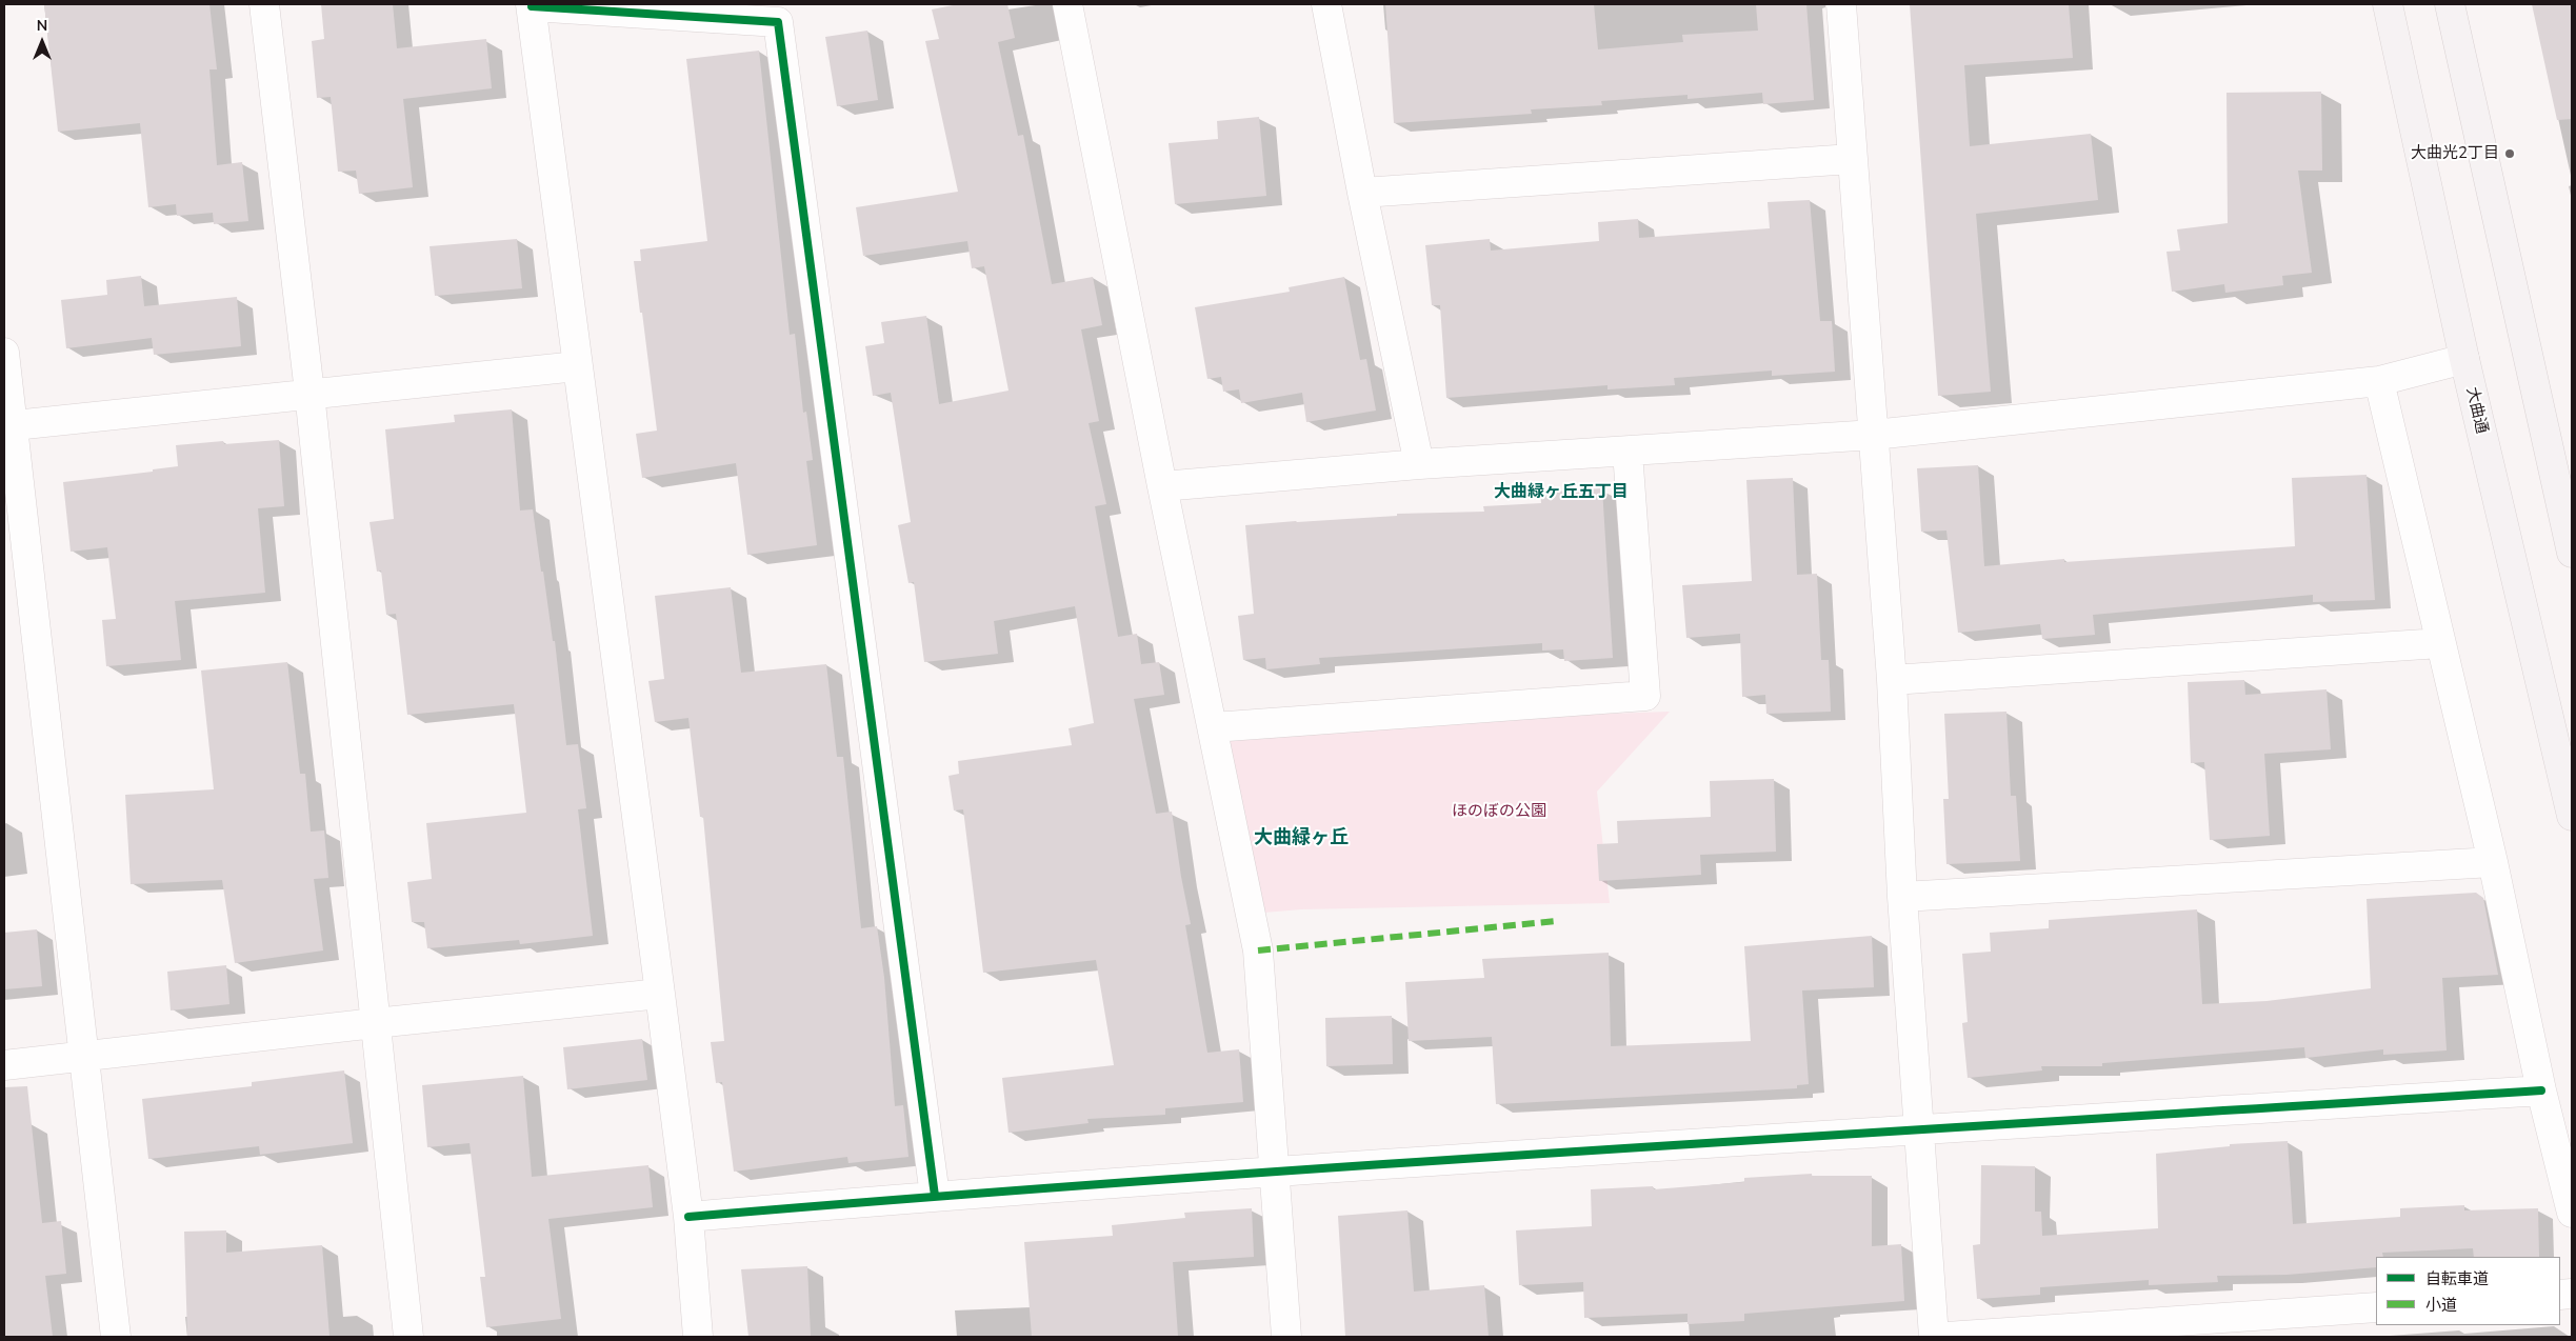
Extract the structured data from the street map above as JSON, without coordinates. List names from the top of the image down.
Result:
{
  "streets": {
    "street": ["大曲通"]
  },
  "districts": ["大曲緑ヶ丘五丁目", "大曲緑ヶ丘"],
  "parks": ["ほのぼの公園"],
  "places": ["大曲光2丁目"],
  "legend": ["自転車道", "小道"],
  "north": "top"
}
